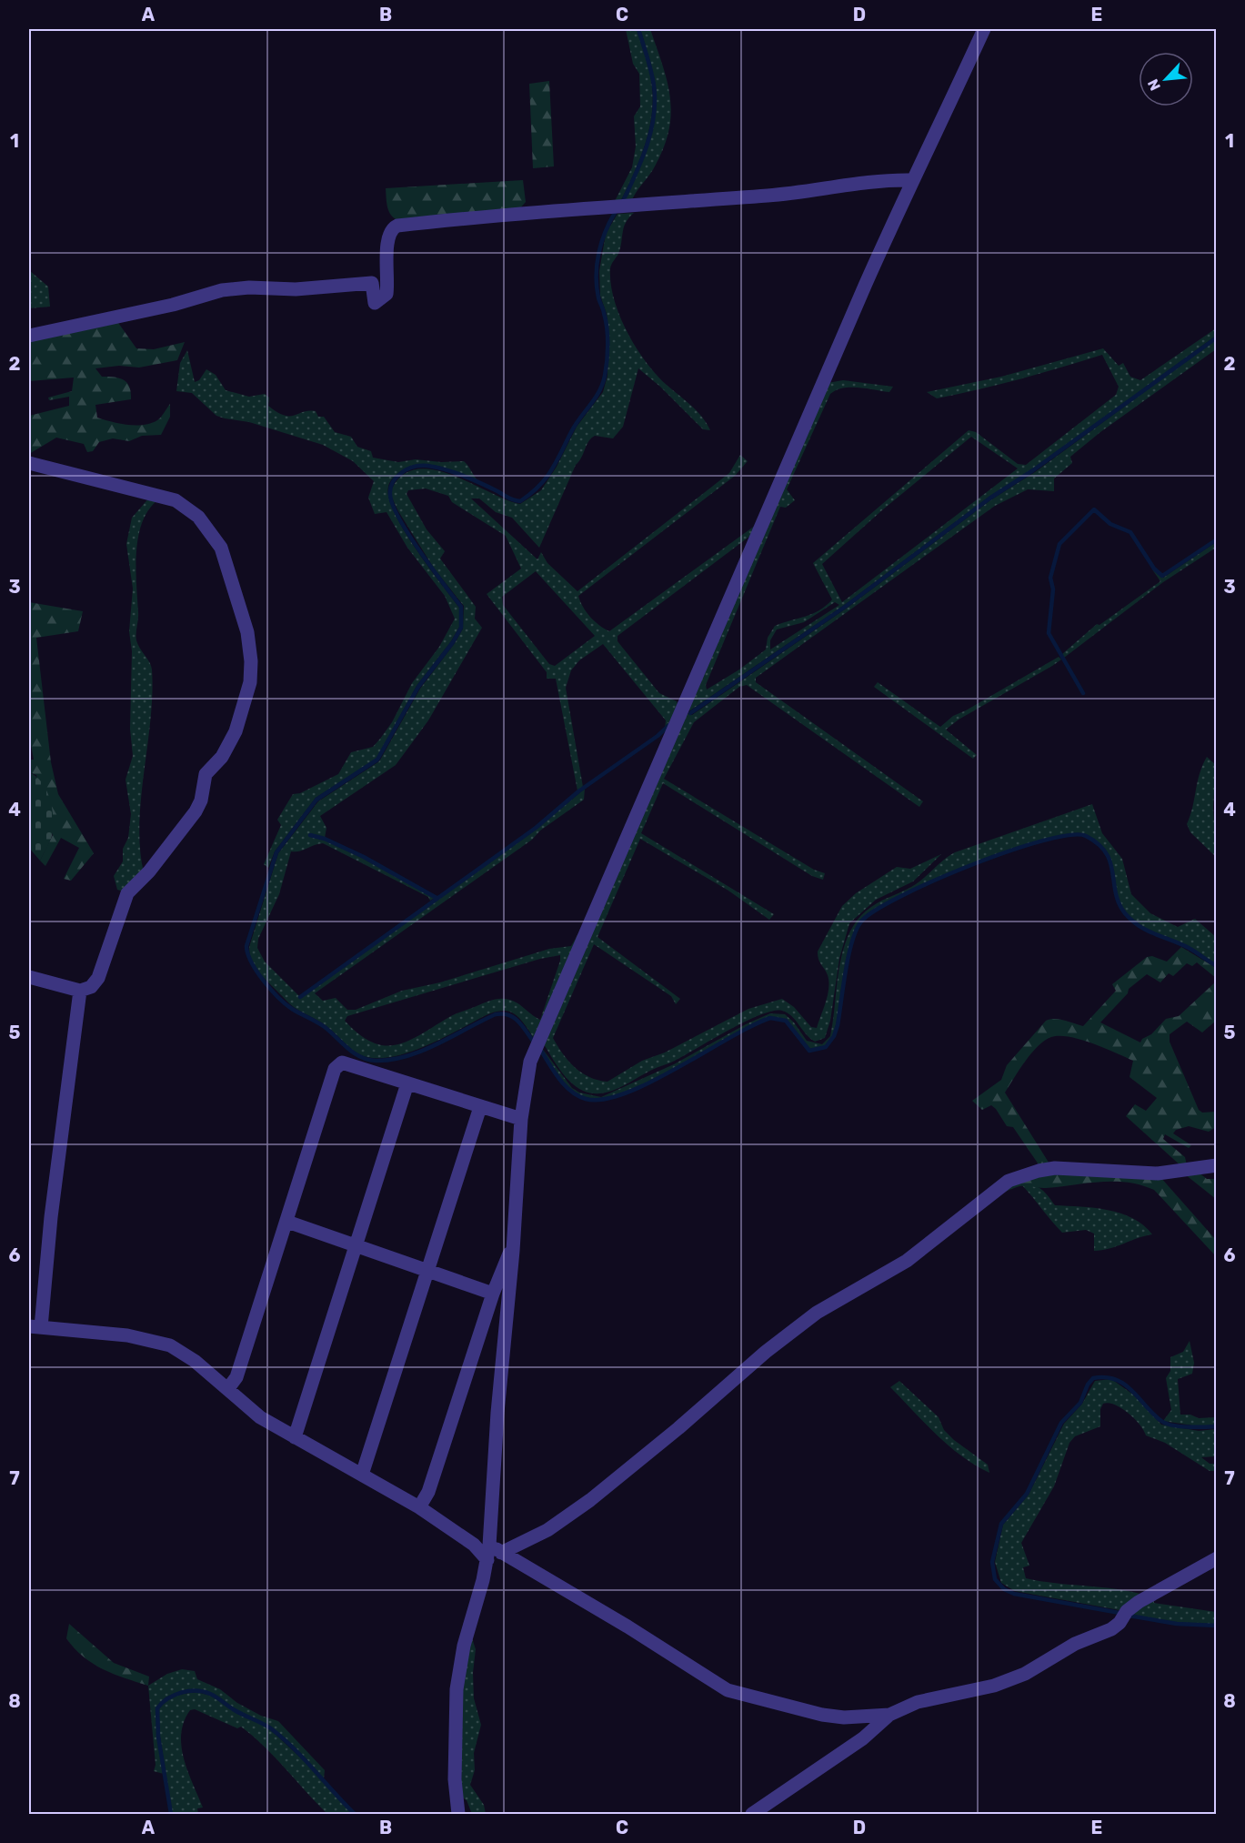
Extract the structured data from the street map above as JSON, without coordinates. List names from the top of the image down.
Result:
{
  "north": "bottom left",
  "grid": {
    "columns": [
      "A",
      "B",
      "C",
      "D",
      "E"
    ],
    "rows": [
      "1",
      "2",
      "3",
      "4",
      "5",
      "6",
      "7",
      "8"
    ]
  }
}
